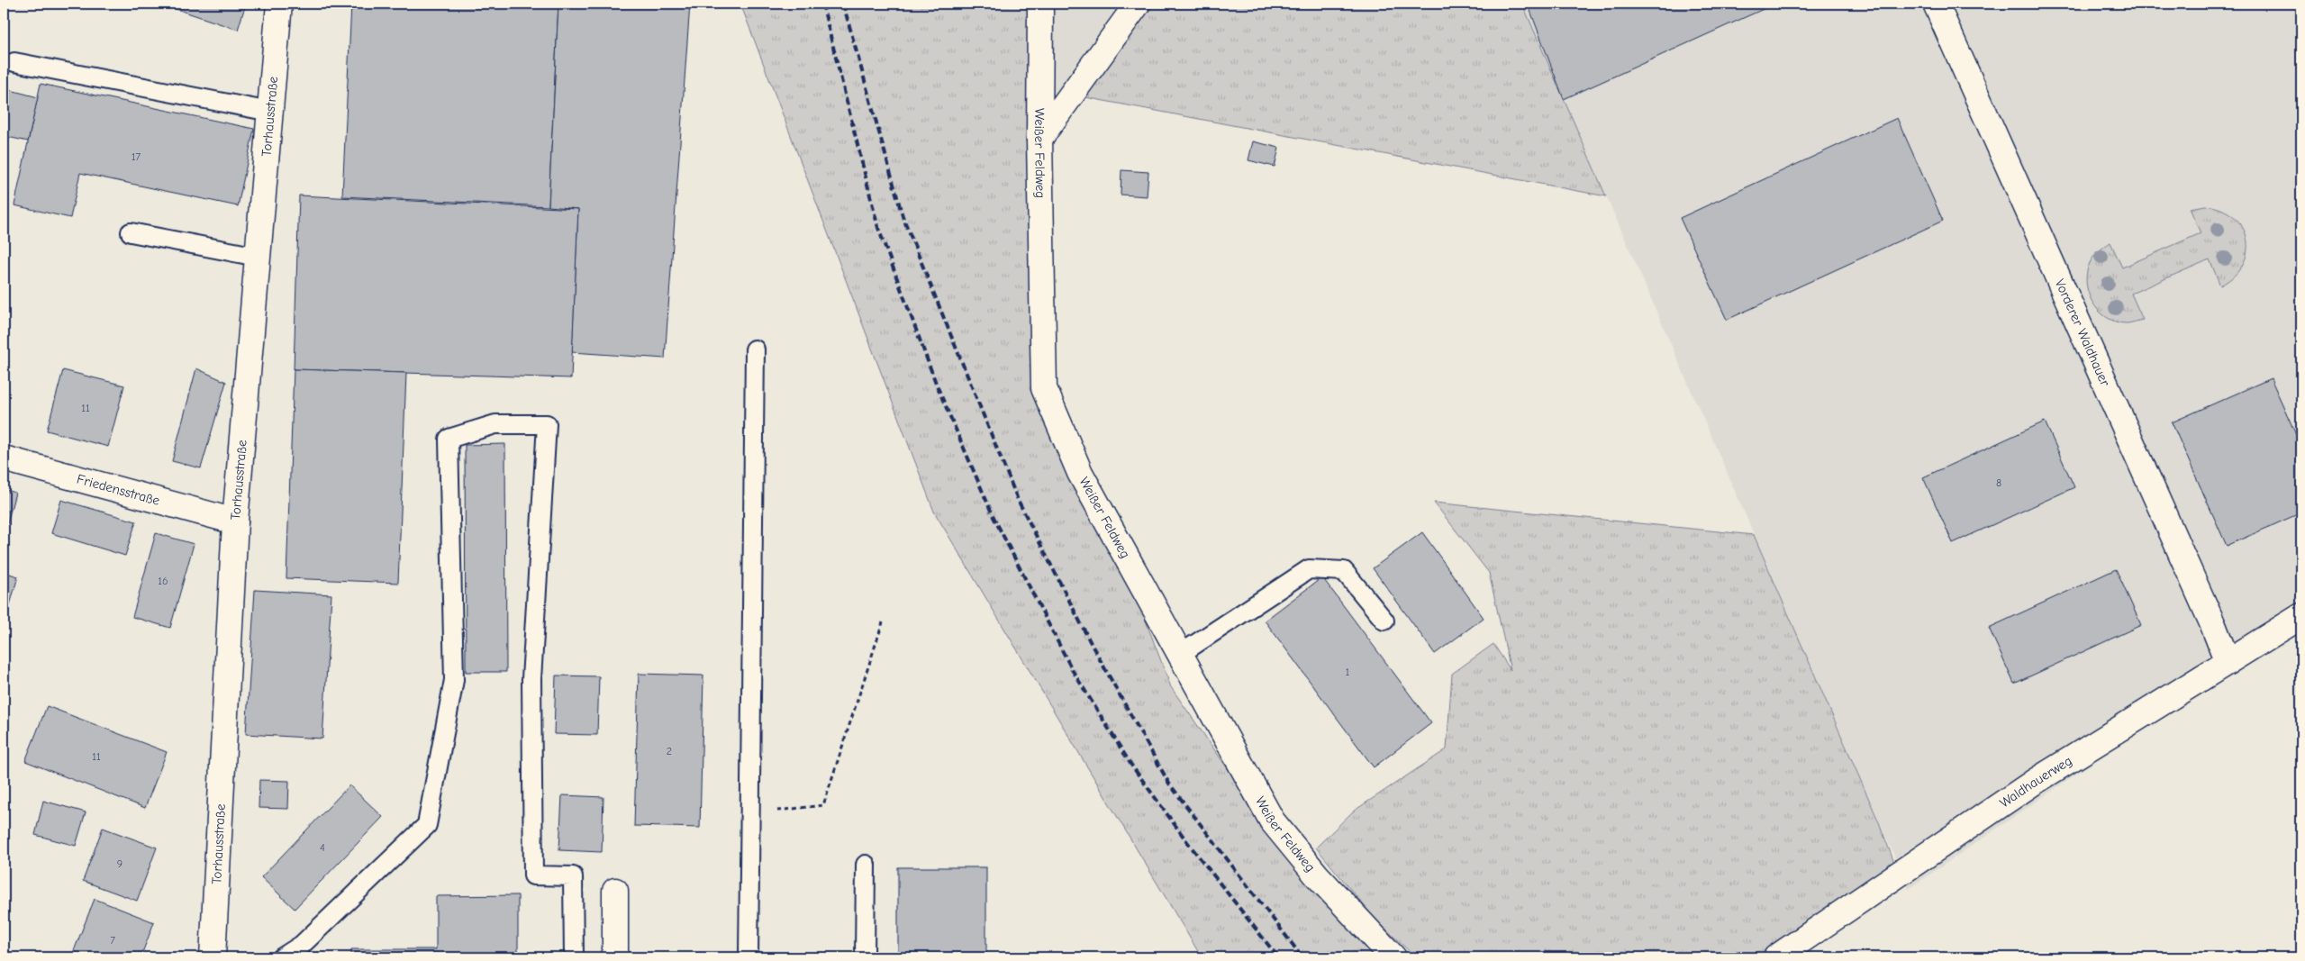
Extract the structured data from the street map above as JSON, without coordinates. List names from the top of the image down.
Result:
{
  "streets": {
    "street": [
      "Torhausstraße",
      "Weißer Feldweg",
      "Vorderer Waldhauer",
      "Friedensstraße",
      "Waldhauerweg"
    ]
  },
  "crossings": [
    ["Torhausstraße", "Friedensstraße"],
    ["Vorderer Waldhauer", "Waldhauerweg"]
  ],
  "house_numbers": [
    "17",
    "11",
    "8",
    "16",
    "1",
    "2",
    "11",
    "4",
    "9",
    "7"
  ]
}
